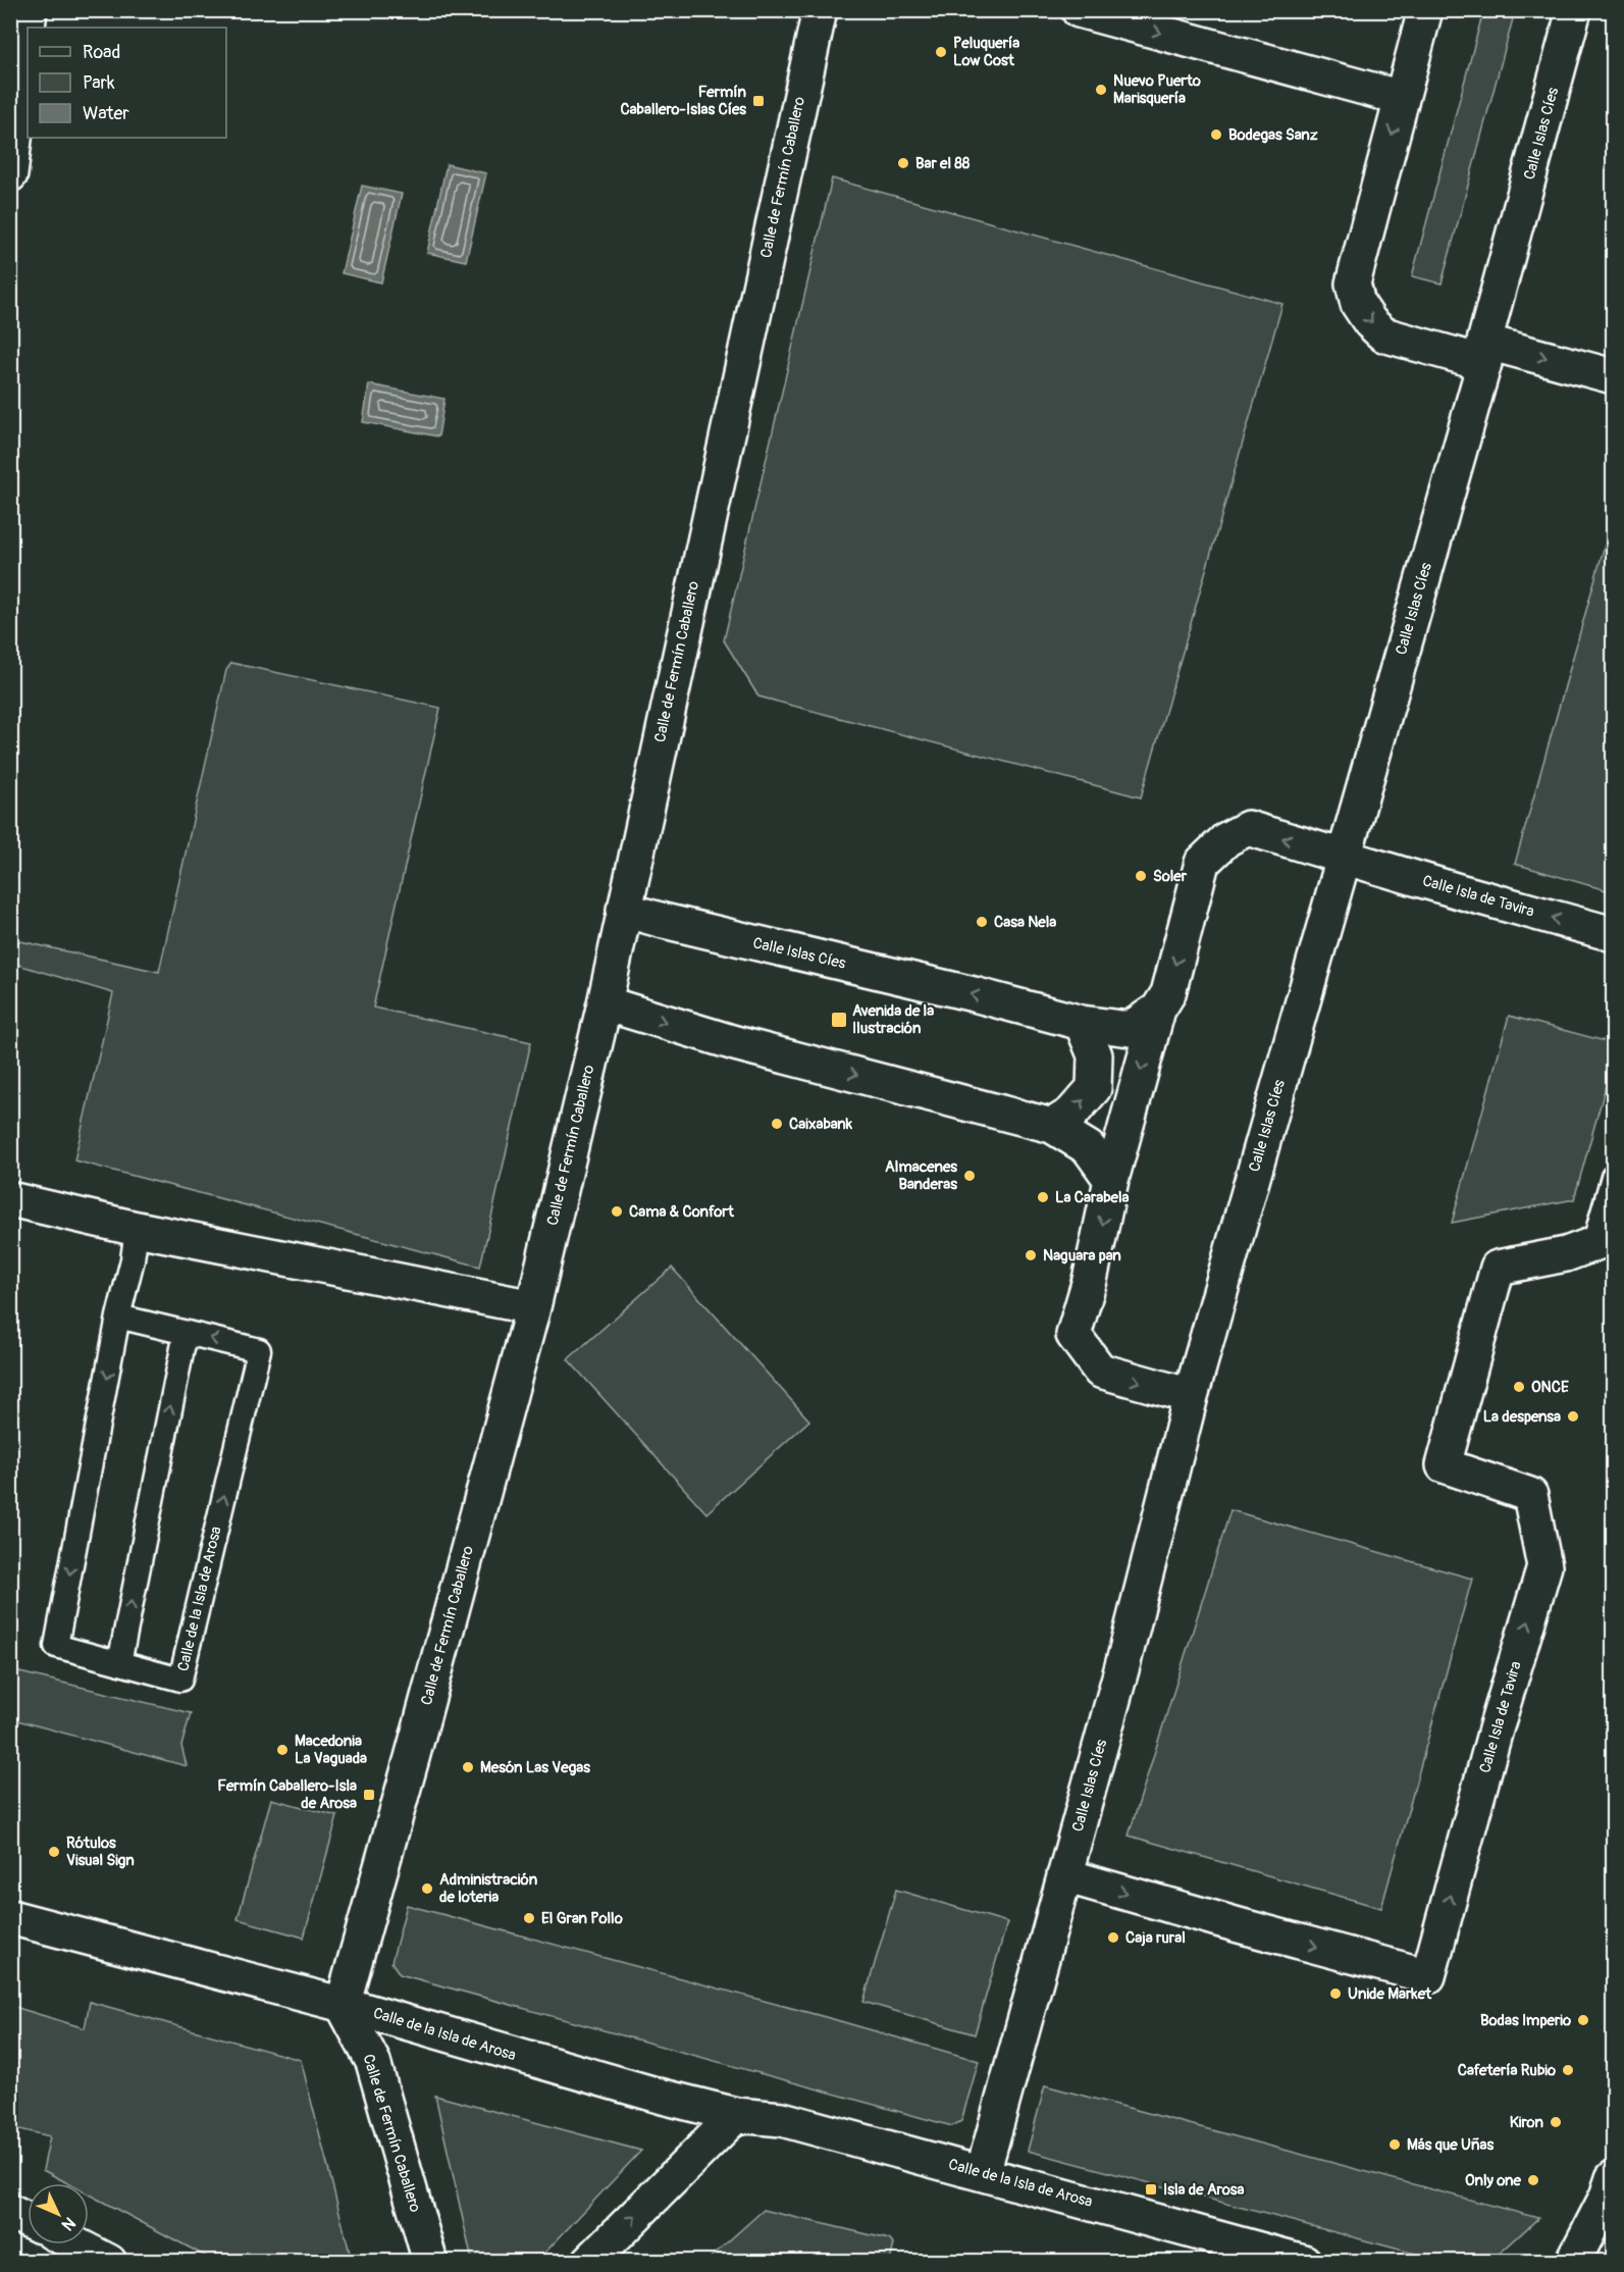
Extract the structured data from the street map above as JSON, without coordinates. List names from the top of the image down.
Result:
{
  "streets": {
    "street": [
      "Calle Islas Cíes",
      "Calle de Fermín Caballero",
      "Calle Isla de Tavira",
      "Calle de la Isla de Arosa"
    ]
  },
  "crossings": [
    ["Calle Islas Cíes", "Calle de Fermín Caballero"],
    ["Calle Islas Cíes", "Calle Isla de Tavira"],
    ["Calle Islas Cíes", "Calle de la Isla de Arosa"],
    ["Calle de Fermín Caballero", "Calle de la Isla de Arosa"]
  ],
  "places": {
    "other": [
      "Peluquería Low Cost",
      "Nuevo Puerto Marisquería",
      "Bodegas Sanz",
      "Bar el 88",
      "Soler",
      "Casa Nela",
      "Caixabank",
      "Almacenes Banderas",
      "La Carabela",
      "Cama & Confort",
      "Naguara pan",
      "ONCE",
      "La despensa",
      "Macedonia La Vaguada",
      "Mesón Las Vegas",
      "Rótulos Visual Sign",
      "Administración de loteria",
      "El Gran Pollo",
      "Caja rural",
      "Unide Market",
      "Bodas Imperio",
      "Cafetería Rubio",
      "Kiron",
      "Más que Uñas",
      "Only one"
    ],
    "transit": [
      "Fermín Caballero-Islas Cíes",
      "Avenida de la Ilustración",
      "Fermín Caballero-Isla de Arosa",
      "Isla de Arosa"
    ]
  },
  "legend": ["Road", "Park", "Water"],
  "north": "bottom right"
}
